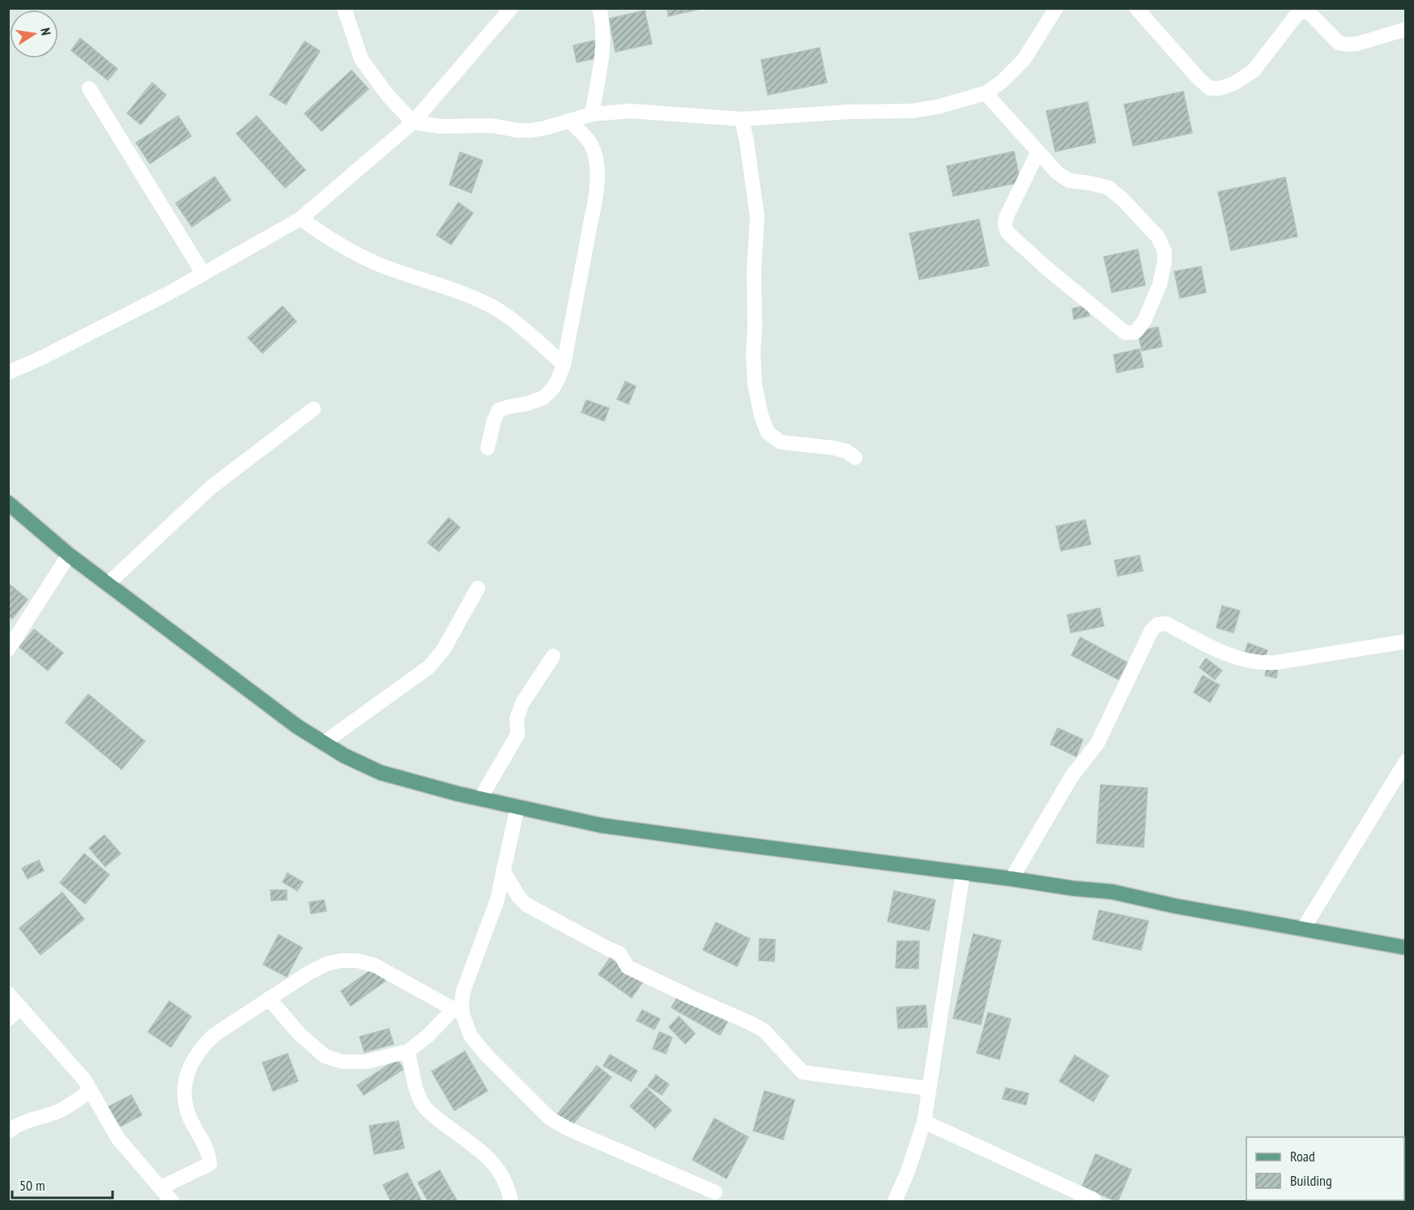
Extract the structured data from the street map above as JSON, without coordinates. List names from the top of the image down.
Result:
{
  "legend": ["Road", "Building"],
  "scale_bar": "50 m",
  "north": "right"
}
